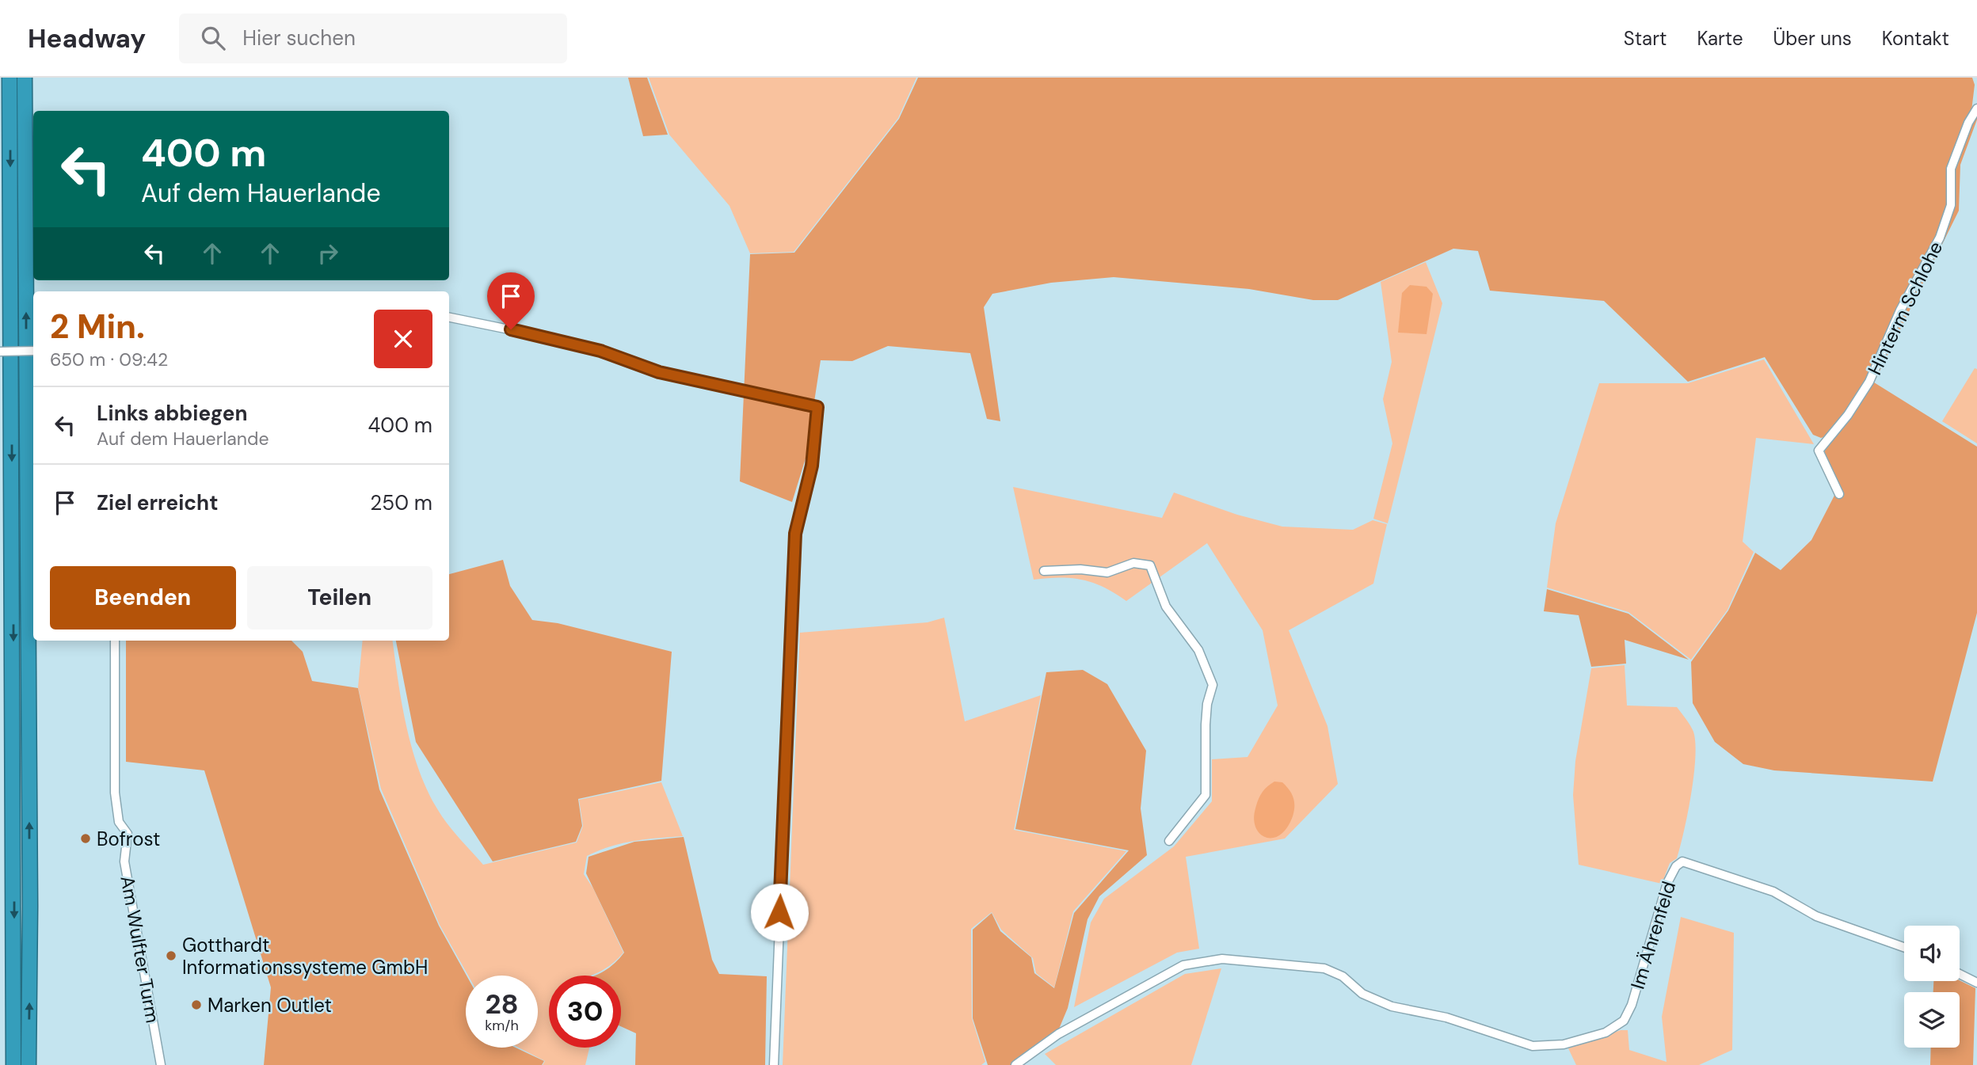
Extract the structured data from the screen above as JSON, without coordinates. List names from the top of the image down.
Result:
{
  "streets": {
    "street": ["Hinterm Schlohe", "Im Ährenfeld", "Am Wulfter Turm"]
  },
  "places": ["Bofrost", "Gotthardt Informationssysteme GmbH", "Marken Outlet"],
  "page": {
    "header": "Headway",
    "search": "Hier suchen",
    "nav": [
      "Start",
      "Karte",
      "Über uns",
      "Kontakt"
    ],
    "turn": ["400 m", "Auf dem Hauerlande"],
    "heading": ["2 Min.", "650 m · 09:42"],
    "list": [
      {
        "name": "Links abbiegen",
        "note": "Auf dem Hauerlande",
        "value": "400 m"
      },
      {
        "name": "Ziel erreicht",
        "value": "250 m"
      }
    ],
    "buttons": ["Beenden", "Teilen"],
    "speed": "28 km/h",
    "limit": "30"
  }
}
